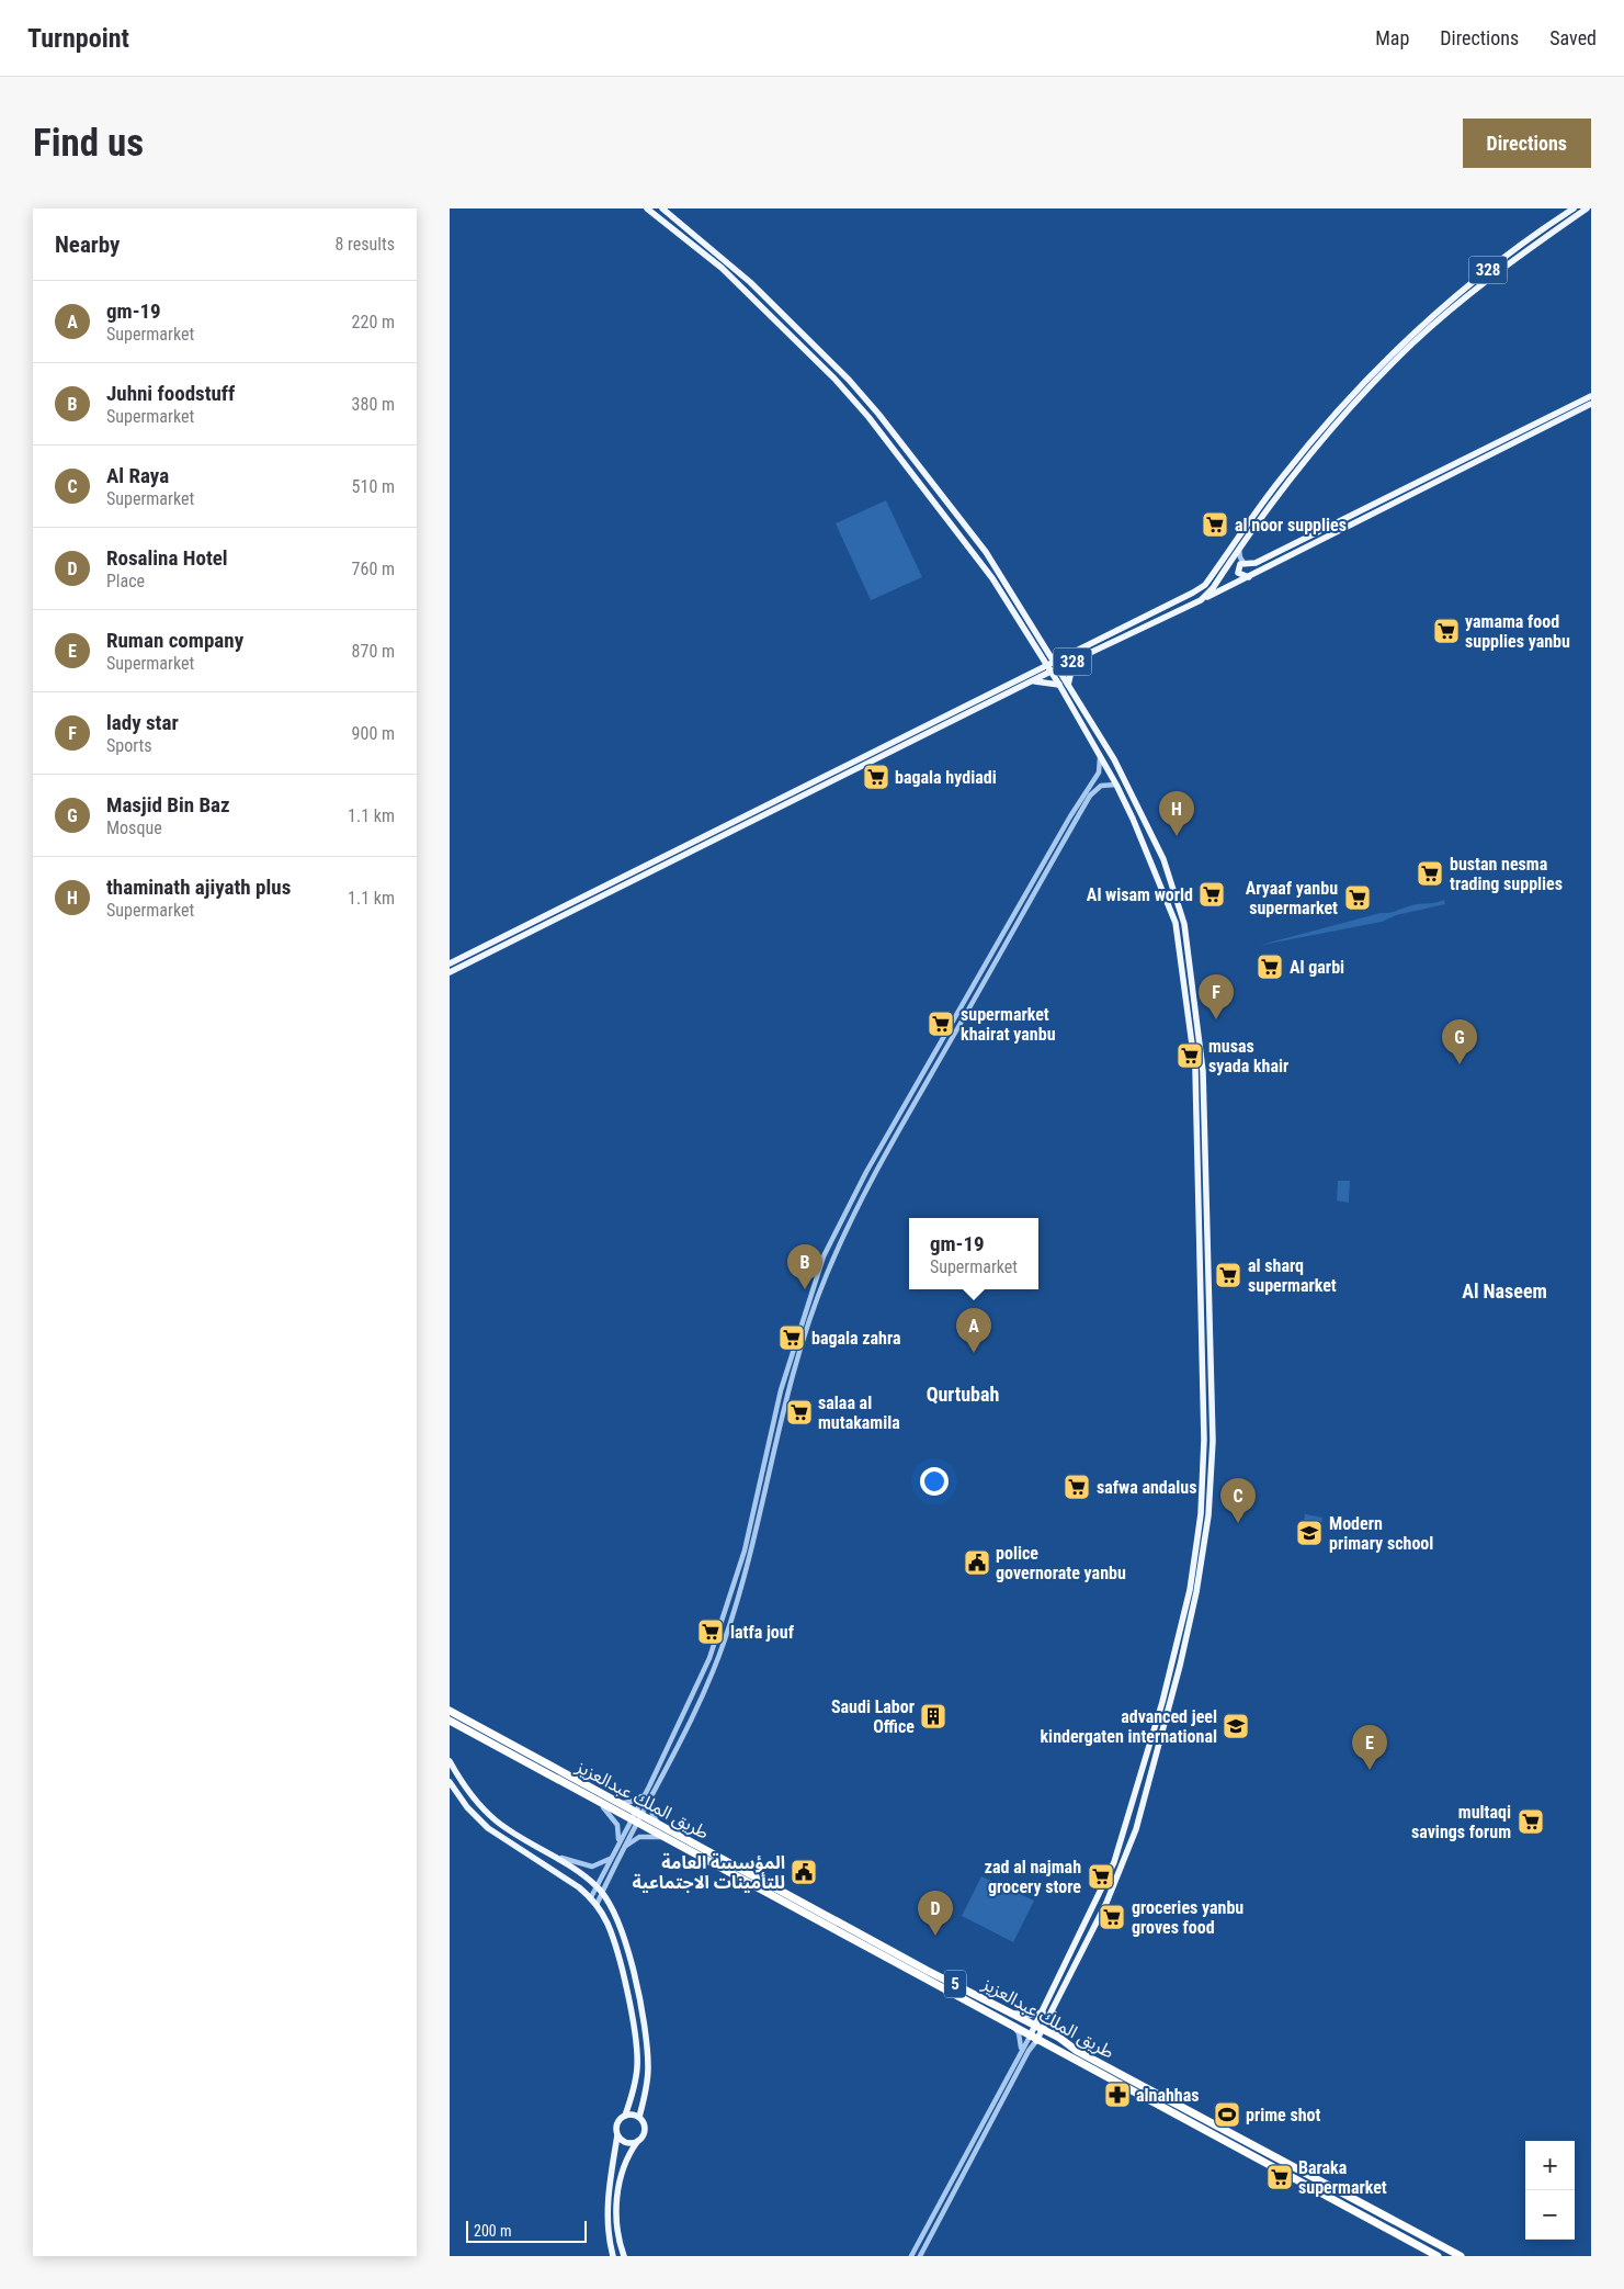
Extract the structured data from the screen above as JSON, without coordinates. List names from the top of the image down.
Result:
{
  "streets": {
    "highway": ["طريق الملك عبدالعزيز", "5"],
    "main road": ["328"]
  },
  "districts": ["Al Naseem", "Qurtubah"],
  "places": {
    "supermarket": [
      "al noor supplies",
      "yamama food supplies yanbu",
      "bagala hydiadi",
      "bustan nesma trading supplies",
      "Al wisam world",
      "Aryaaf yanbu supermarket",
      "Al garbi",
      "supermarket khairat yanbu",
      "musas syada khair",
      "al sharq supermarket",
      "bagala zahra",
      "salaa al mutakamila",
      "safwa andalus",
      "latfa jouf",
      "multaqi savings forum",
      "zad al najmah grocery store",
      "groceries yanbu groves food",
      "Baraka supermarket"
    ],
    "school or university": ["Modern primary school", "advanced jeel kindergaten international"],
    "public building": ["police governorate yanbu", "المؤسسة العامة للتأمينات الاجتماعية"],
    "building": ["Saudi Labor Office"],
    "pharmacy": ["alnahhas"],
    "sports": ["prime shot"]
  },
  "scale_bar": "200 m",
  "page": {
    "header": "Turnpoint",
    "nav": ["Map", "Directions", "Saved"],
    "buttons": "Directions",
    "title": "Find us",
    "heading": ["Nearby", "8 results"],
    "list": [
      {
        "mark": "A",
        "name": "gm-19",
        "note": "Supermarket",
        "value": "220 m"
      },
      {
        "mark": "B",
        "name": "Juhni foodstuff",
        "note": "Supermarket",
        "value": "380 m"
      },
      {
        "mark": "C",
        "name": "Al Raya",
        "note": "Supermarket",
        "value": "510 m"
      },
      {
        "mark": "D",
        "name": "Rosalina Hotel",
        "note": "Place",
        "value": "760 m"
      },
      {
        "mark": "E",
        "name": "Ruman company",
        "note": "Supermarket",
        "value": "870 m"
      },
      {
        "mark": "F",
        "name": "lady star",
        "note": "Sports",
        "value": "900 m"
      },
      {
        "mark": "G",
        "name": "Masjid Bin Baz",
        "note": "Mosque",
        "value": "1.1 km"
      },
      {
        "mark": "H",
        "name": "thaminath ajiyath plus",
        "note": "Supermarket",
        "value": "1.1 km"
      }
    ],
    "pins": [
      "H",
      "F",
      "G",
      "B",
      "A",
      "C",
      "E",
      "D"
    ],
    "popup": ["gm-19", "Supermarket"],
    "map_buttons": ["+", "−"],
    "scale": "200 m"
  }
}
